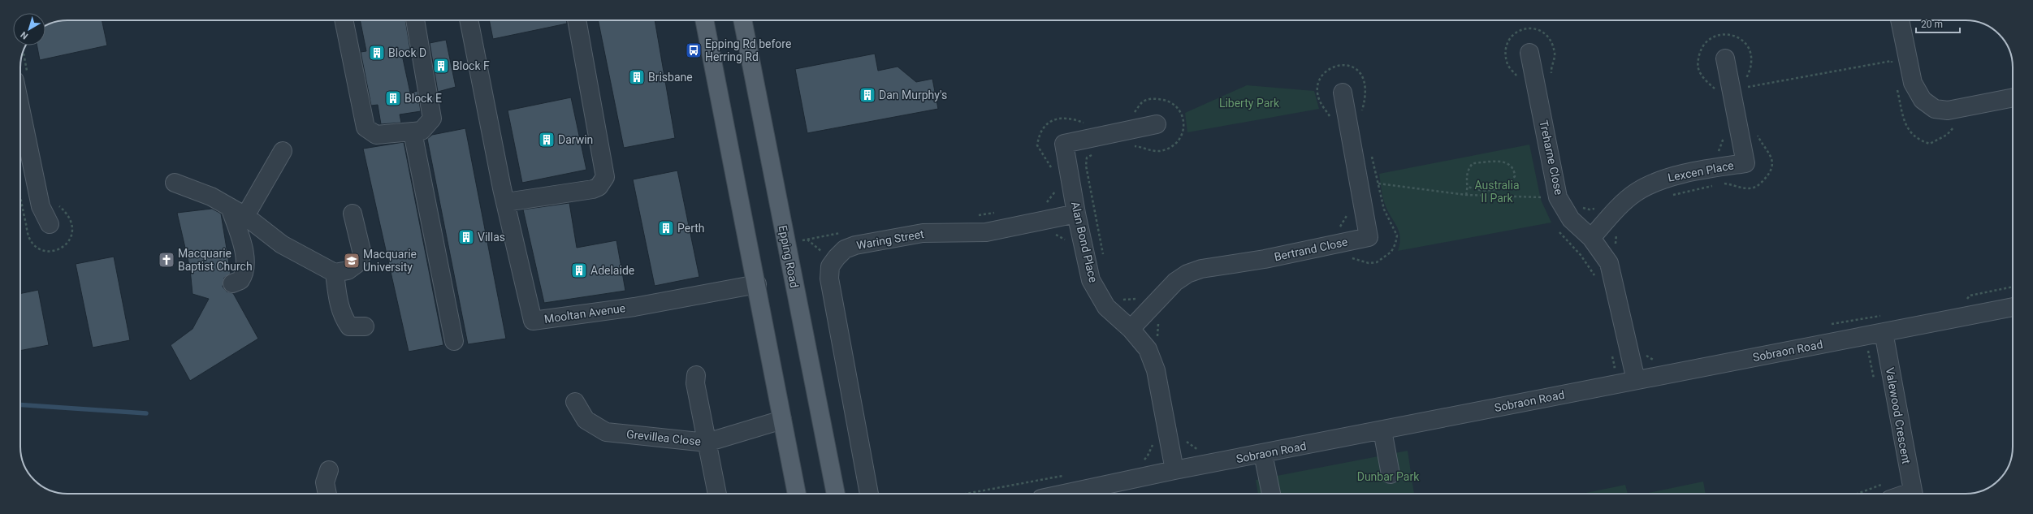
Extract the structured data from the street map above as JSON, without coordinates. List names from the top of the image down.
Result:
{
  "streets": {
    "main road": ["Epping Road"],
    "street": [
      "Treharne Close",
      "Lexcen Place",
      "Waring Street",
      "Alan Bond Place",
      "Bertrand Close",
      "Mooltan Avenue",
      "Sobraon Road",
      "Valewood Crescent",
      "Grevillea Close"
    ]
  },
  "crossings": [
    ["Treharne Close", "Lexcen Place"],
    ["Treharne Close", "Sobraon Road"],
    ["Waring Street", "Alan Bond Place"],
    ["Alan Bond Place", "Bertrand Close"],
    ["Alan Bond Place", "Sobraon Road"],
    ["Sobraon Road", "Valewood Crescent"]
  ],
  "parks": ["Liberty Park", "Australia II Park", "Dunbar Park"],
  "places": {
    "bus stop": ["Epping Rd before Herring Rd"],
    "building": [
      "Block D",
      "Block F",
      "Brisbane",
      "Dan Murphy's",
      "Block E",
      "Darwin",
      "Perth",
      "Villas",
      "Adelaide"
    ],
    "church": ["Macquarie Baptist Church"],
    "school or university": ["Macquarie University"]
  },
  "scale_bar": "20 m",
  "north": "bottom left"
}
